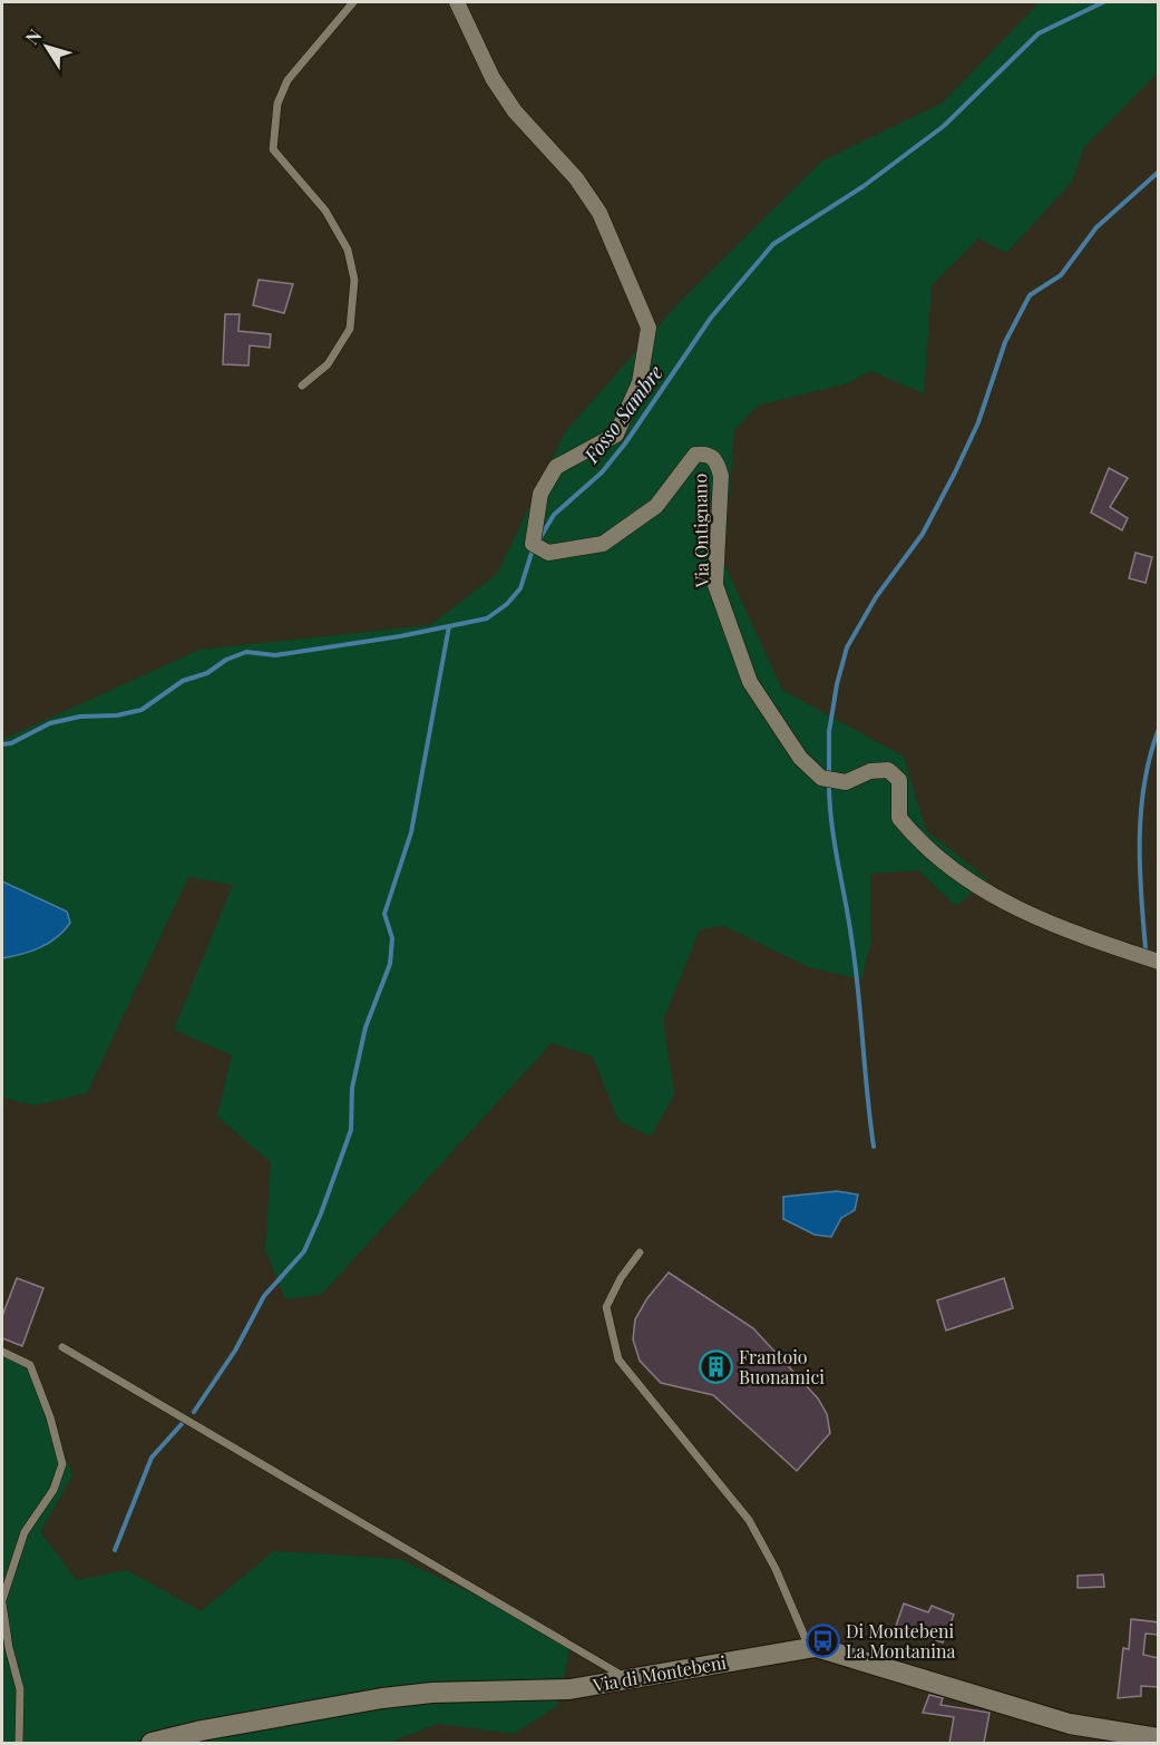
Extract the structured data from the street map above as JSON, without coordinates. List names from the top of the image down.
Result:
{
  "streets": {
    "street": ["Via Ontignano", "Via di Montebeni"]
  },
  "water": ["Fosso Sambre"],
  "places": {
    "building": ["Frantoio Buonamici"],
    "bus stop": ["Di Montebeni La Montanina"]
  },
  "north": "top left"
}
